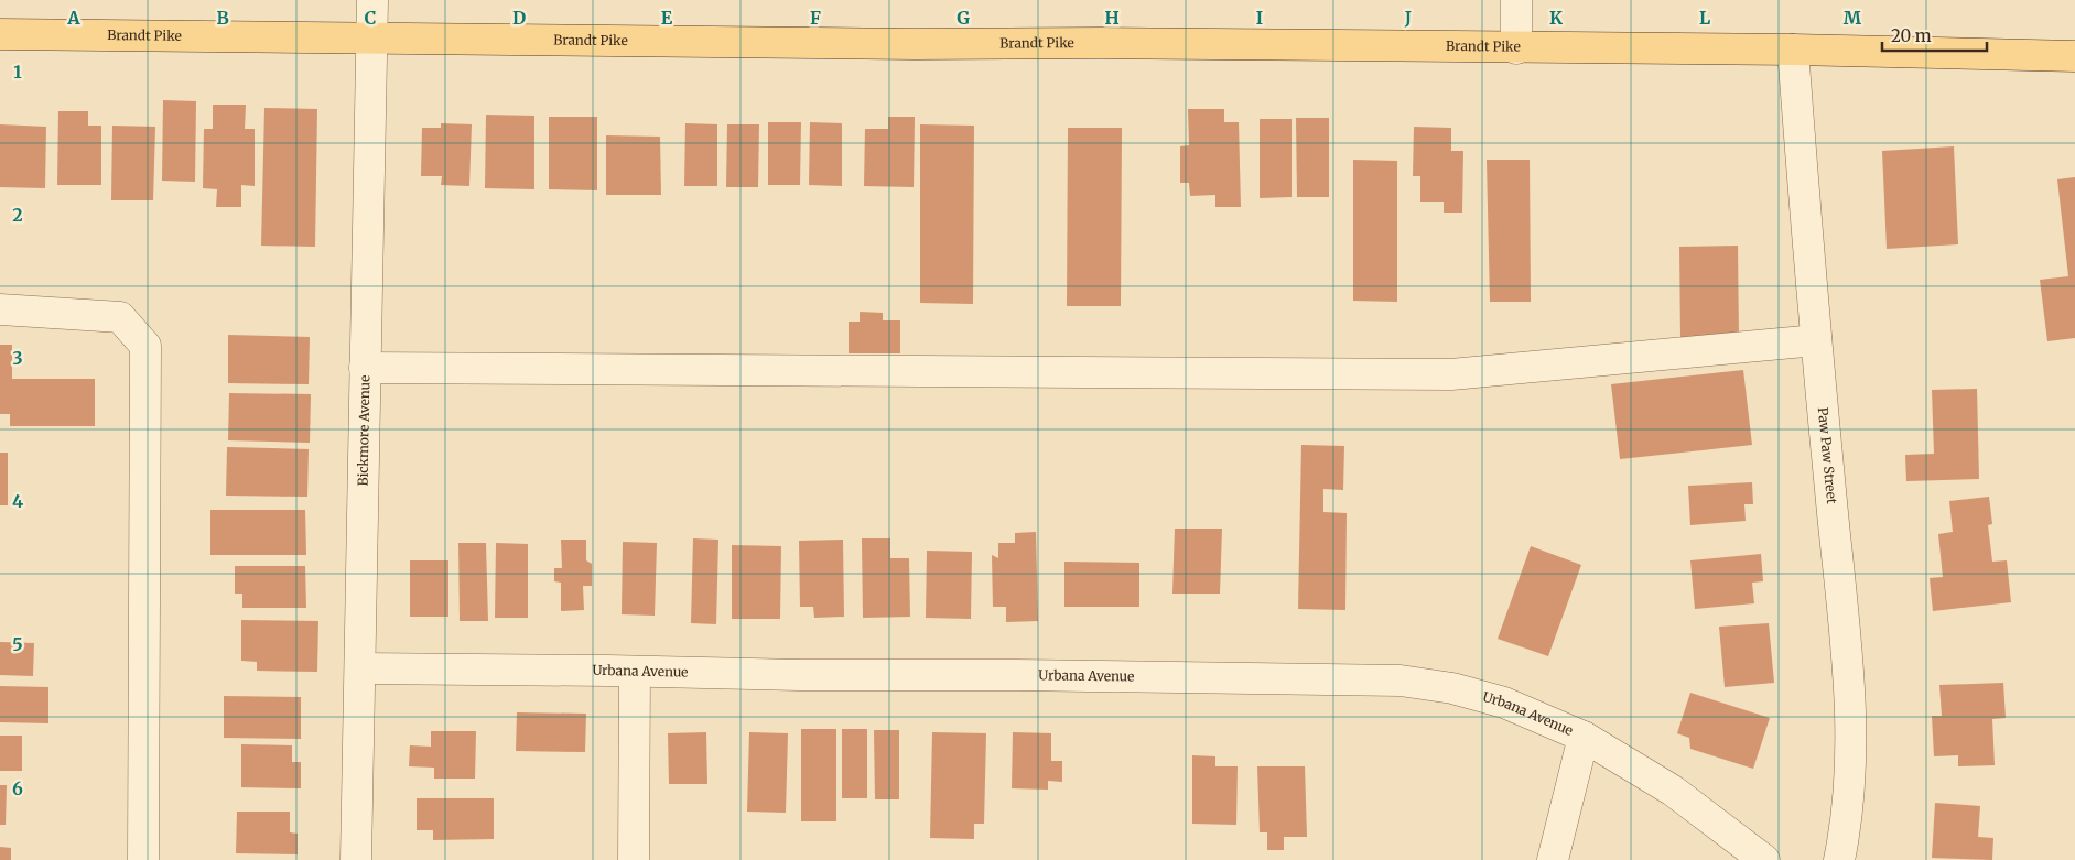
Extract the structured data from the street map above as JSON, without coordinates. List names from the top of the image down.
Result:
{
  "streets": {
    "main road": ["Brandt Pike"],
    "street": ["Bickmore Avenue", "Paw Paw Street", "Urbana Avenue"]
  },
  "crossings": [
    ["Brandt Pike", "Bickmore Avenue"],
    ["Brandt Pike", "Paw Paw Street"],
    ["Bickmore Avenue", "Urbana Avenue"]
  ],
  "scale_bar": "20 m",
  "grid": {
    "columns": [
      "A",
      "B",
      "C",
      "D",
      "E",
      "F",
      "G",
      "H",
      "I",
      "J",
      "K",
      "L",
      "M"
    ],
    "rows": [
      "1",
      "2",
      "3",
      "4",
      "5",
      "6"
    ]
  }
}
